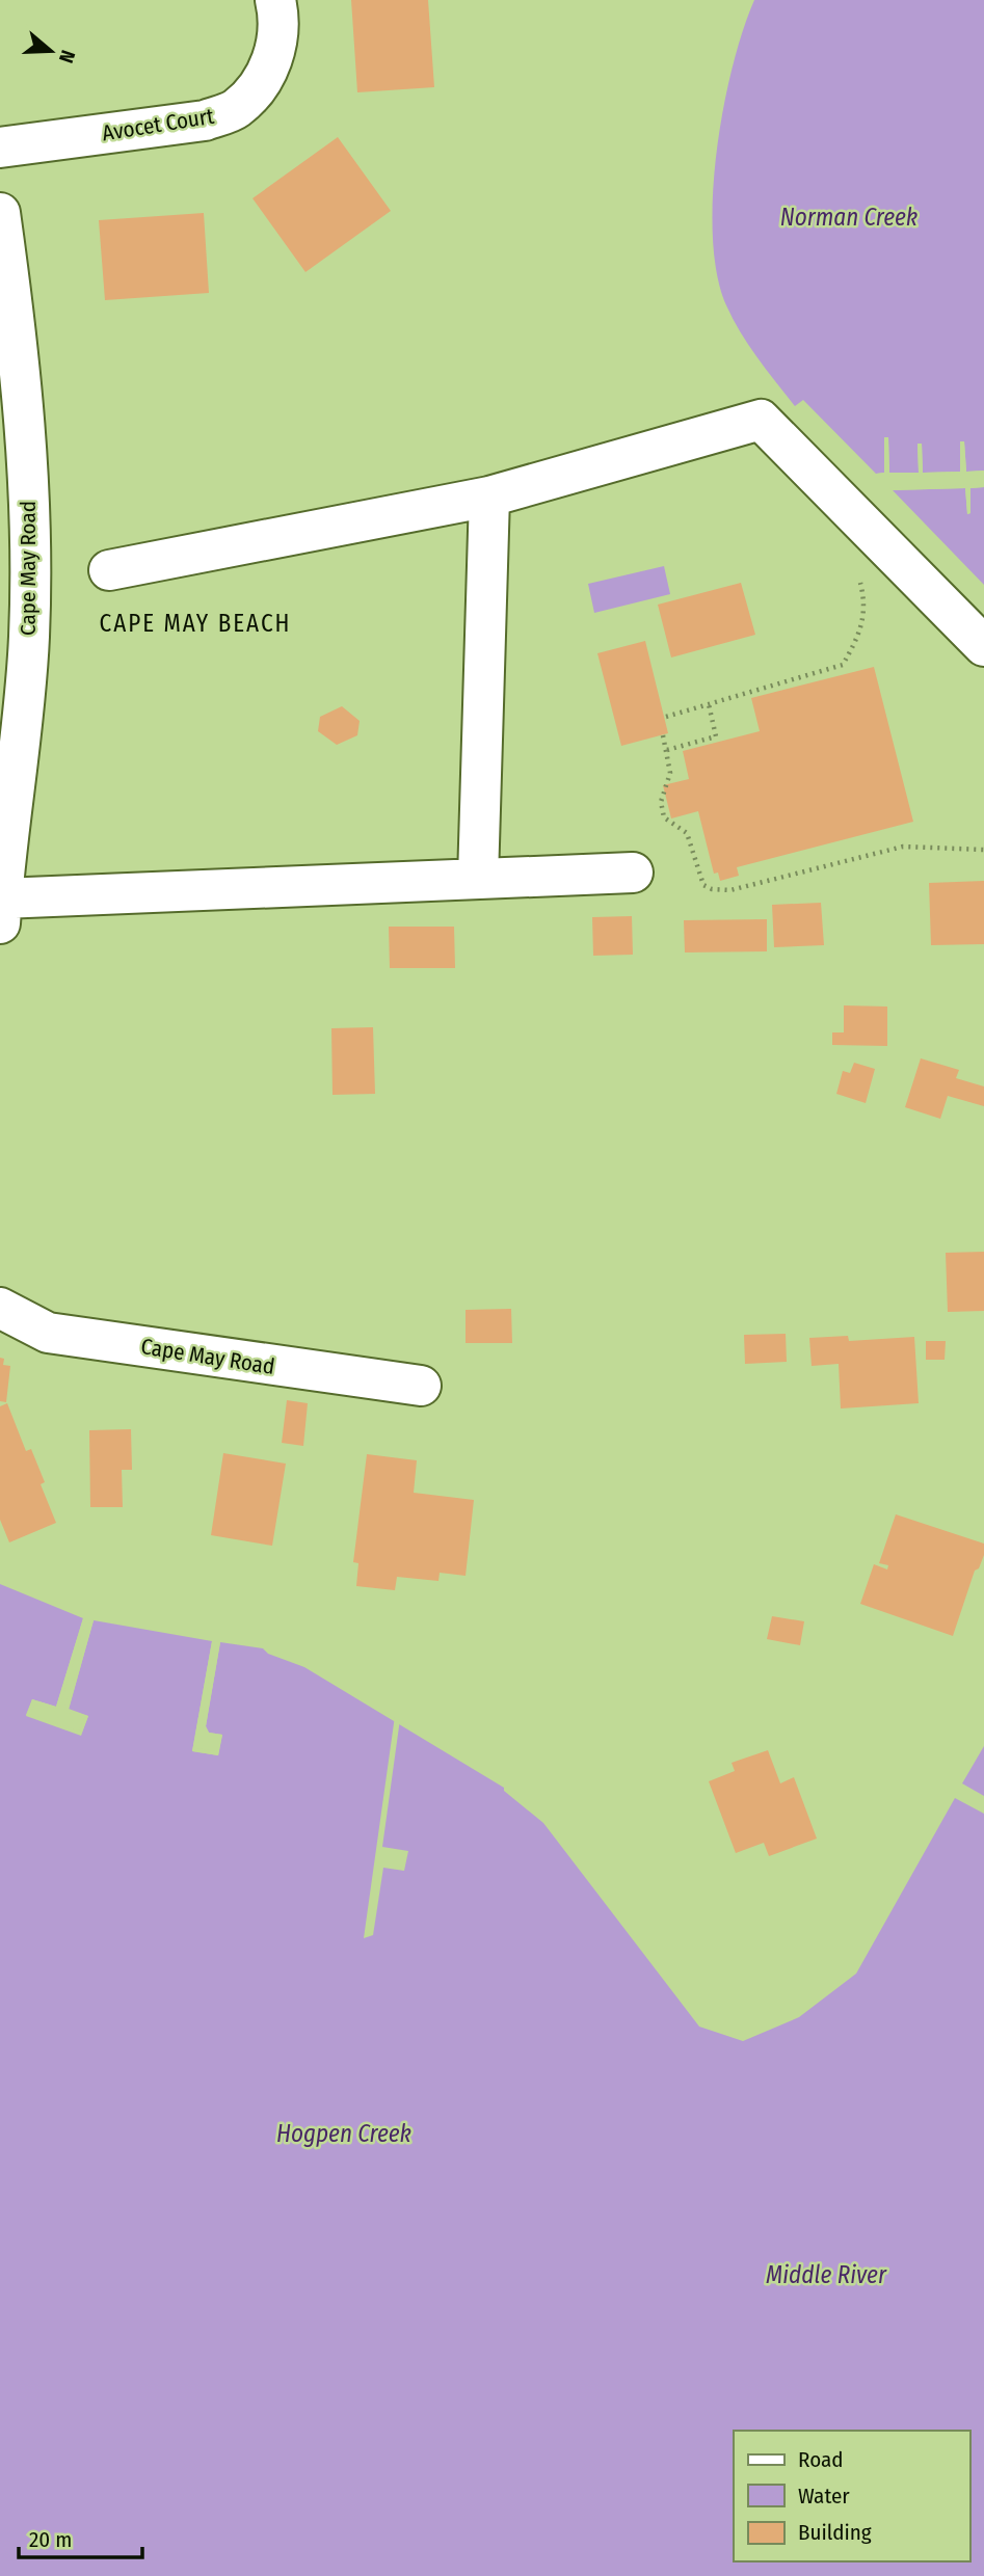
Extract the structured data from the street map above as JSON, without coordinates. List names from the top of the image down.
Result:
{
  "streets": {
    "street": ["Avocet Court", "Cape May Road"]
  },
  "districts": ["CAPE MAY BEACH"],
  "water": ["Norman Creek", "Hogpen Creek", "Middle River"],
  "legend": ["Road", "Water", "Building"],
  "scale_bar": "20 m",
  "north": "right"
}
